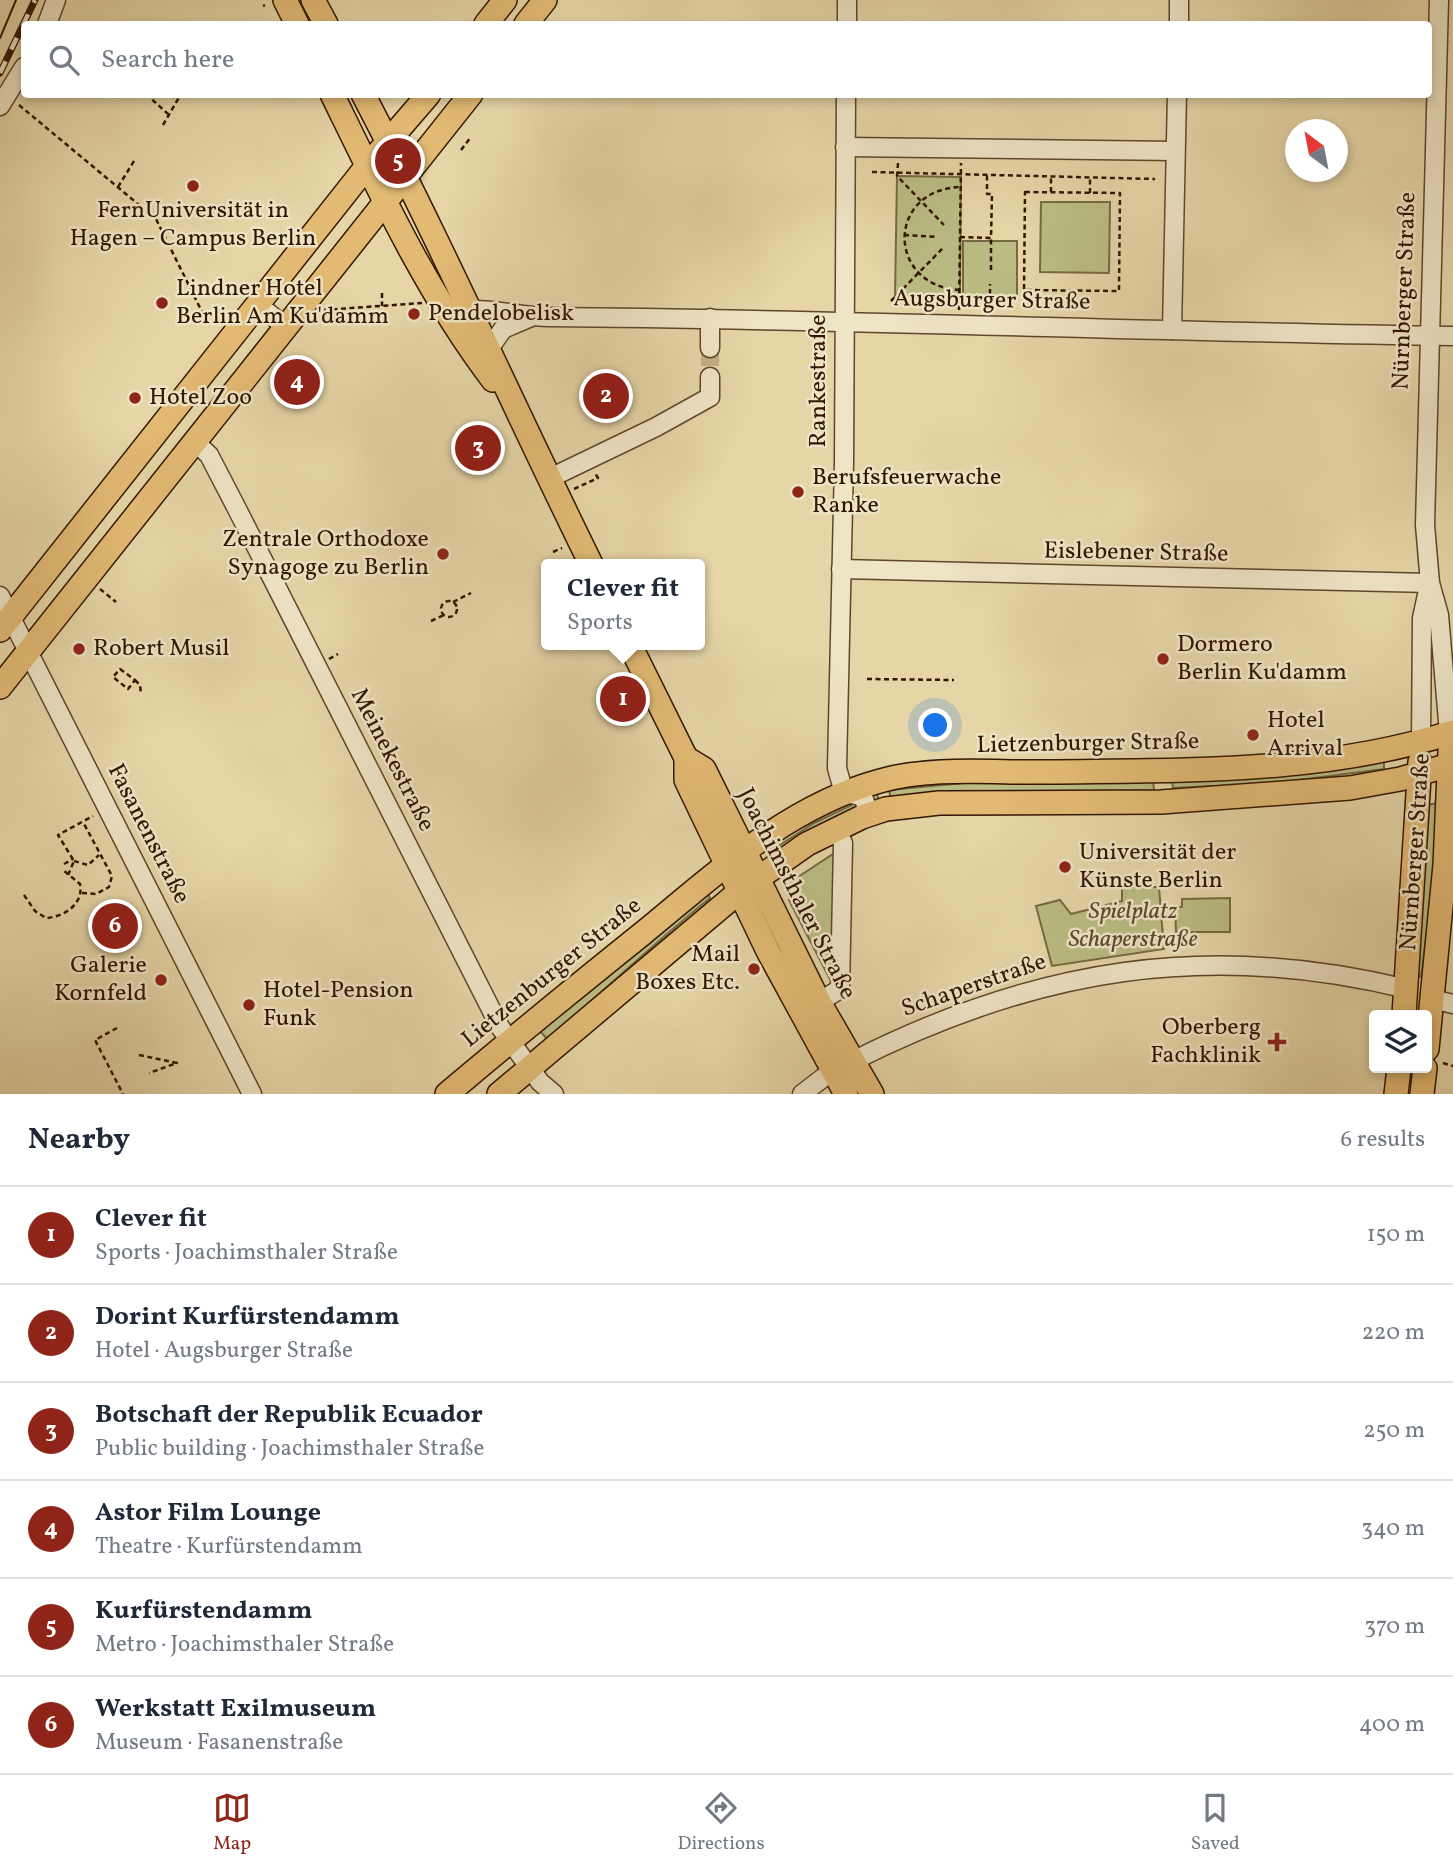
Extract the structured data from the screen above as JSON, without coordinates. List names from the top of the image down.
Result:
{
  "streets": {
    "main road": ["Nürnberger Straße", "Lietzenburger Straße", "Joachimsthaler Straße"],
    "street": [
      "Augsburger Straße",
      "Rankestraße",
      "Eislebener Straße",
      "Meinekestraße",
      "Fasanenstraße",
      "Schaperstraße"
    ]
  },
  "crossings": [
    ["Nürnberger Straße", "Augsburger Straße"],
    ["Nürnberger Straße", "Eislebener Straße"],
    ["Nürnberger Straße", "Lietzenburger Straße"],
    ["Nürnberger Straße", "Schaperstraße"],
    ["Augsburger Straße", "Rankestraße"],
    ["Rankestraße", "Eislebener Straße"],
    ["Rankestraße", "Lietzenburger Straße"],
    ["Lietzenburger Straße", "Meinekestraße"],
    ["Lietzenburger Straße", "Joachimsthaler Straße"],
    ["Joachimsthaler Straße", "Schaperstraße"]
  ],
  "parks": ["Spielplatz Schaperstraße"],
  "places": {
    "other": [
      "FernUniversität in Hagen – Campus Berlin",
      "Lindner Hotel Berlin Am Ku'damm",
      "Pendelobelisk",
      "Hotel Zoo",
      "Berufsfeuerwache Ranke",
      "Zentrale Orthodoxe Synagoge zu Berlin",
      "Robert Musil",
      "Dormero Berlin Ku'damm",
      "Hotel Arrival",
      "Universität der Künste Berlin",
      "Mail Boxes Etc.",
      "Galerie Kornfeld",
      "Hotel-Pension Funk"
    ],
    "health": ["Oberberg Fachklinik"]
  },
  "north": "top left",
  "page": {
    "search": "Search here",
    "pins": [
      "5",
      "4",
      "2",
      "3",
      "1",
      "6"
    ],
    "popup": ["Clever fit", "Sports"],
    "heading": ["Nearby", "6 results"],
    "list": [
      {
        "mark": "1",
        "name": "Clever fit",
        "note": "Sports · Joachimsthaler Straße",
        "value": "150 m"
      },
      {
        "mark": "2",
        "name": "Dorint Kurfürstendamm",
        "note": "Hotel · Augsburger Straße",
        "value": "220 m"
      },
      {
        "mark": "3",
        "name": "Botschaft der Republik Ecuador",
        "note": "Public building · Joachimsthaler Straße",
        "value": "250 m"
      },
      {
        "mark": "4",
        "name": "Astor Film Lounge",
        "note": "Theatre · Kurfürstendamm",
        "value": "340 m"
      },
      {
        "mark": "5",
        "name": "Kurfürstendamm",
        "note": "Metro · Joachimsthaler Straße",
        "value": "370 m"
      },
      {
        "mark": "6",
        "name": "Werkstatt Exilmuseum",
        "note": "Museum · Fasanenstraße",
        "value": "400 m"
      }
    ],
    "nav": ["Map", "Directions", "Saved"]
  }
}
